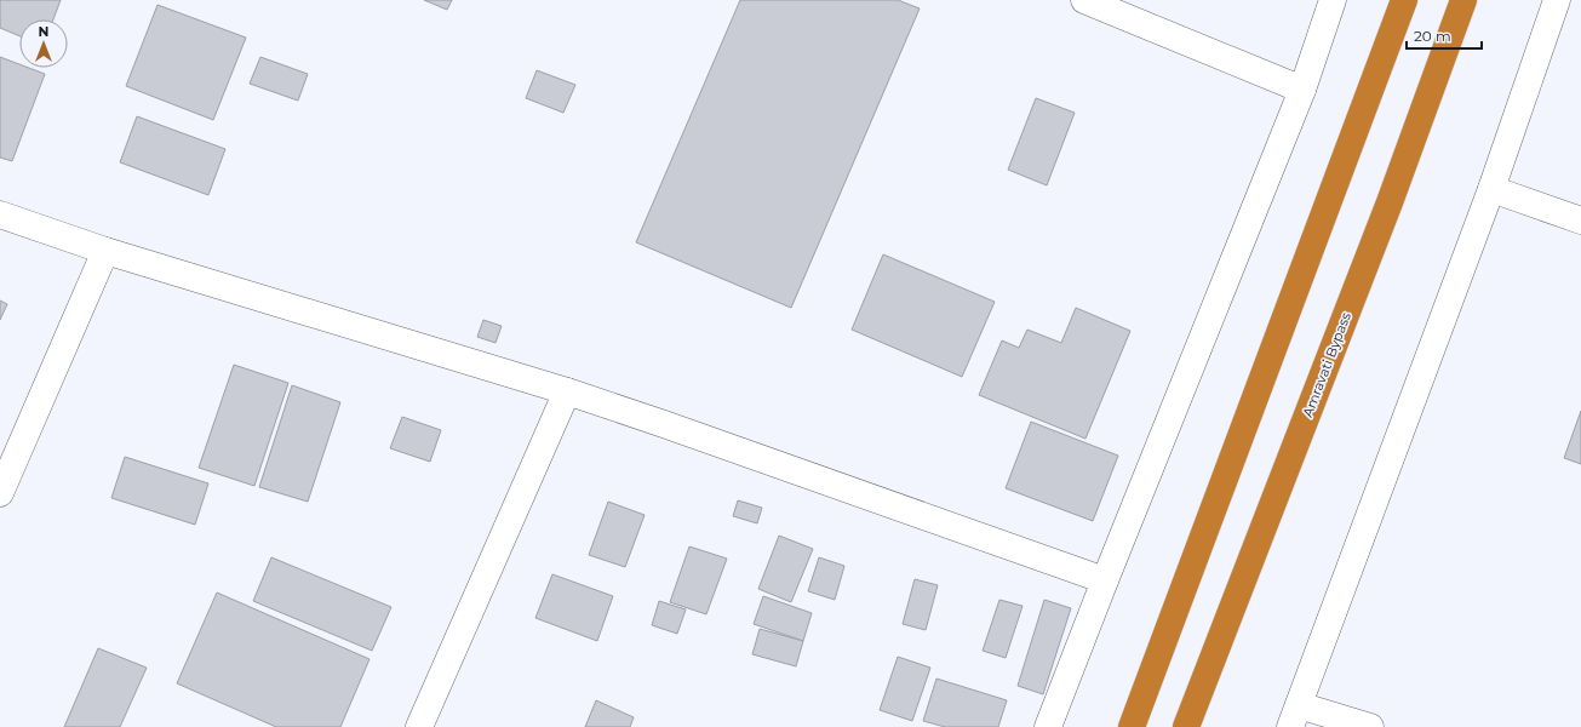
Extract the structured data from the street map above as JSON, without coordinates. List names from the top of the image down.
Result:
{
  "streets": {
    "highway": ["Amravati Bypass"]
  },
  "scale_bar": "20 m",
  "north": "top"
}
